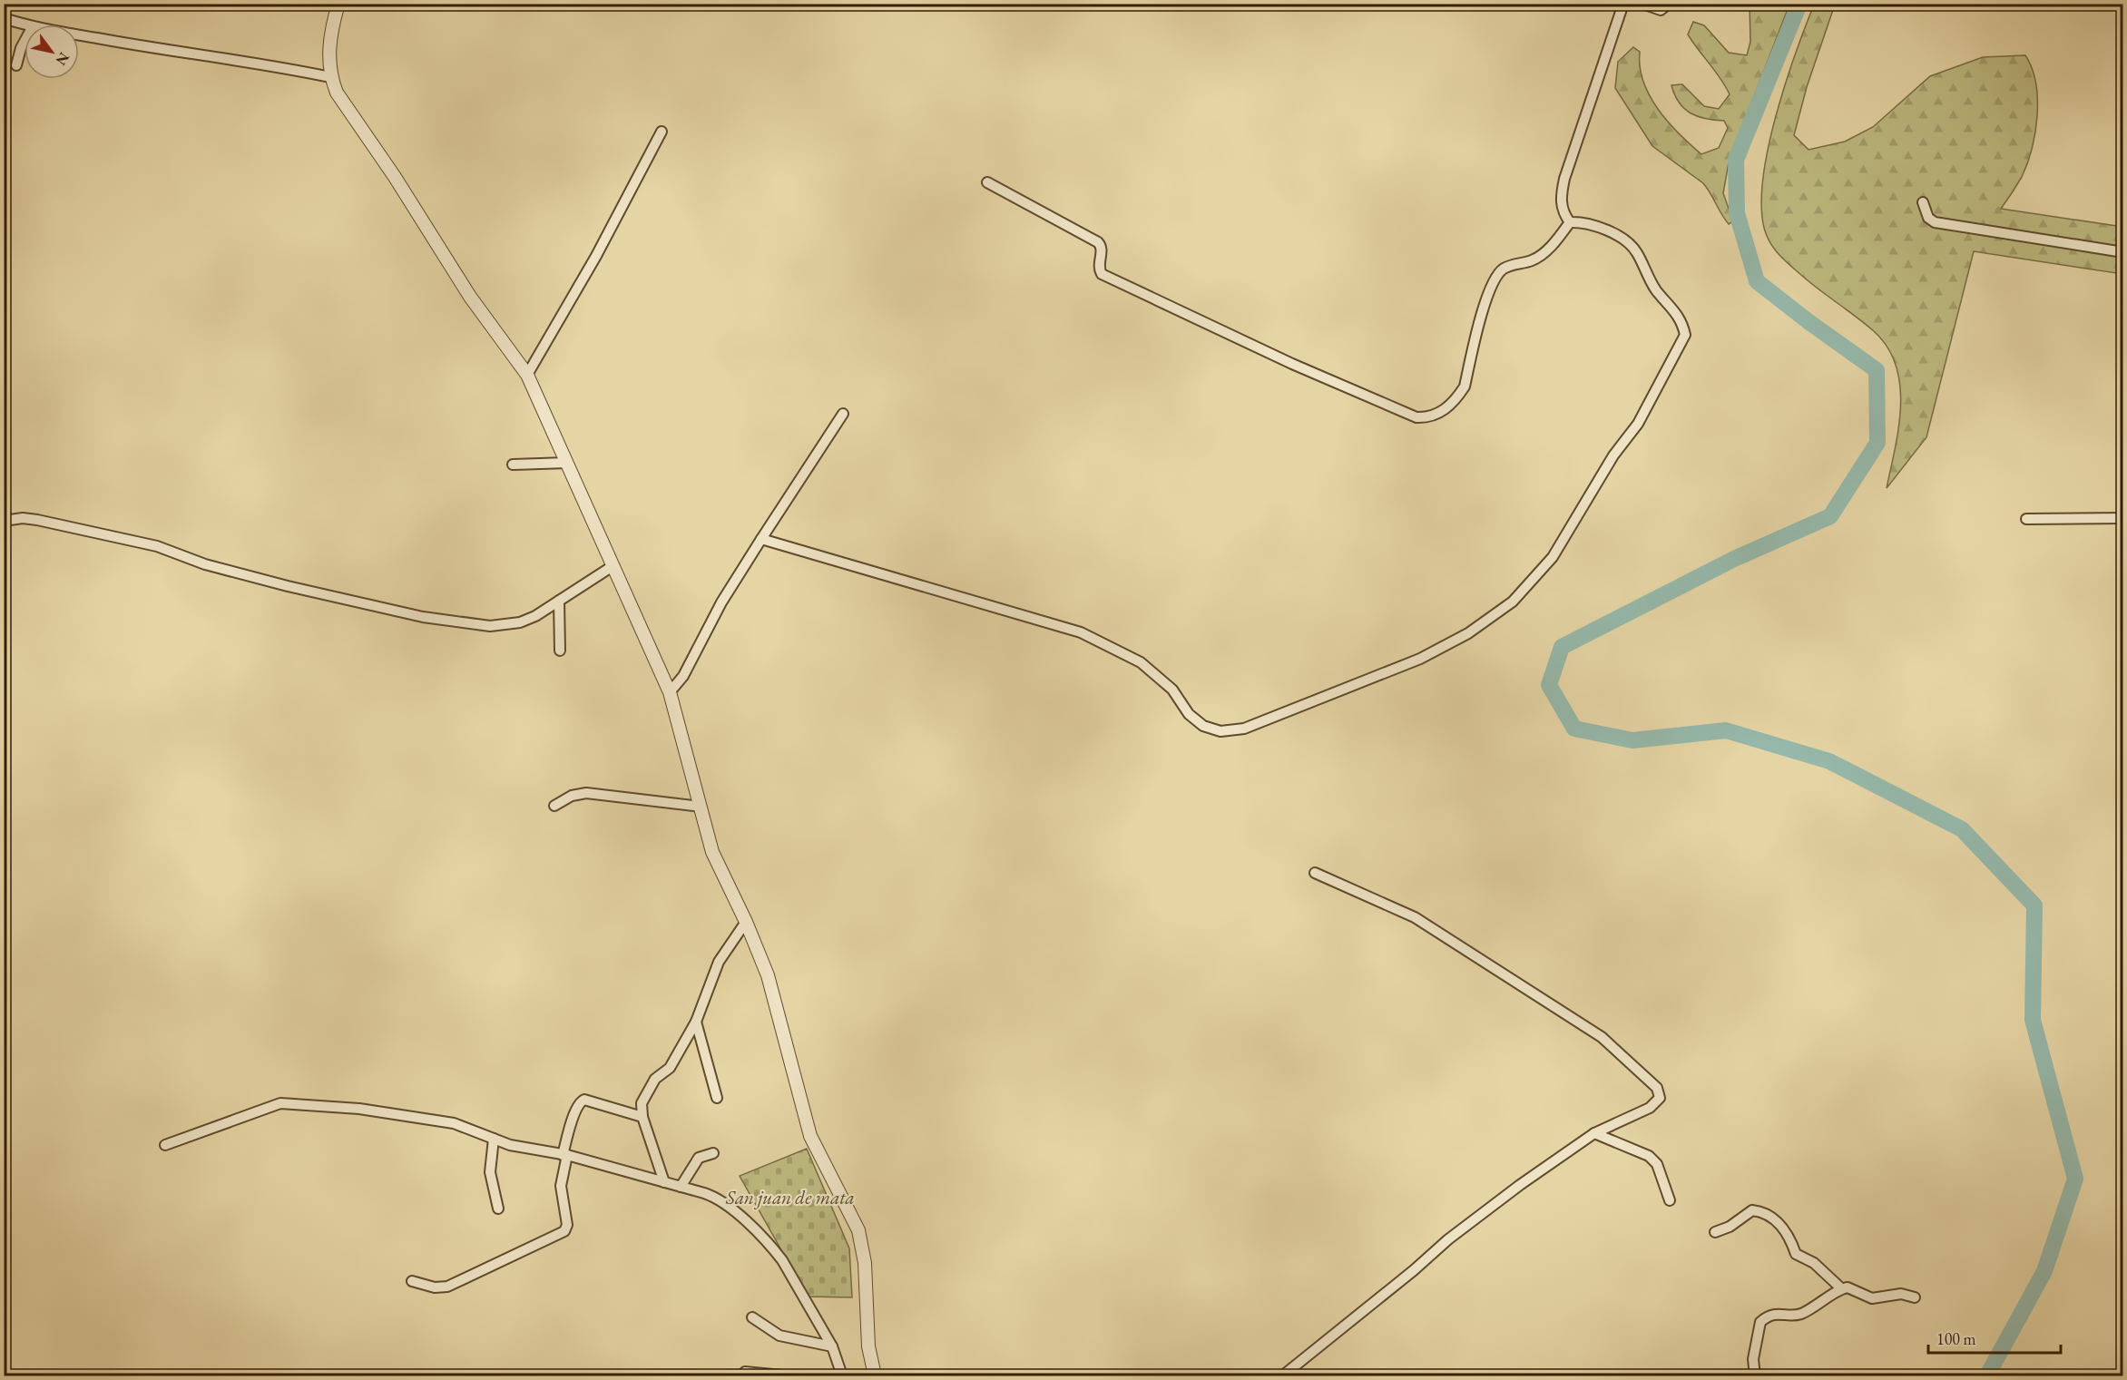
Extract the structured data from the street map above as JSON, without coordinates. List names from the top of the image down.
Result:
{
  "parks": ["San juan de mata"],
  "scale_bar": "100 m",
  "north": "bottom right"
}
